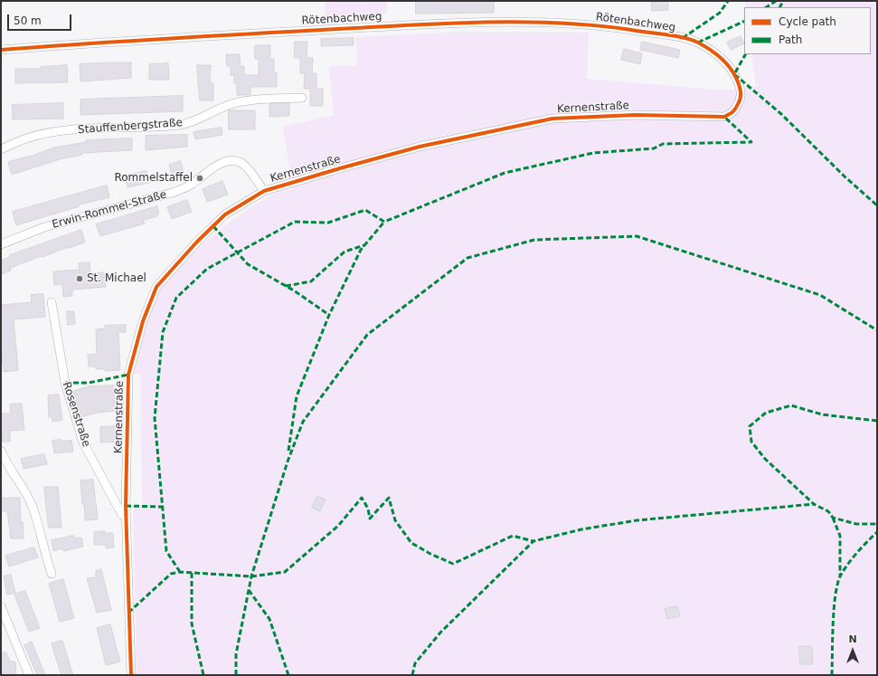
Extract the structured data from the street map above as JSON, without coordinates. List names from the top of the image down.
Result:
{
  "streets": {
    "street": [
      "Rötenbachweg",
      "Kernenstraße",
      "Stauffenbergstraße",
      "Erwin-Rommel-Straße",
      "Rosenstraße"
    ]
  },
  "crossings": [
    ["Rötenbachweg", "Kernenstraße"],
    ["Kernenstraße", "Erwin-Rommel-Straße"],
    ["Kernenstraße", "Rosenstraße"]
  ],
  "places": ["Rommelstaffel", "St. Michael"],
  "legend": ["Cycle path", "Path"],
  "scale_bar": "50 m",
  "north": "top"
}
